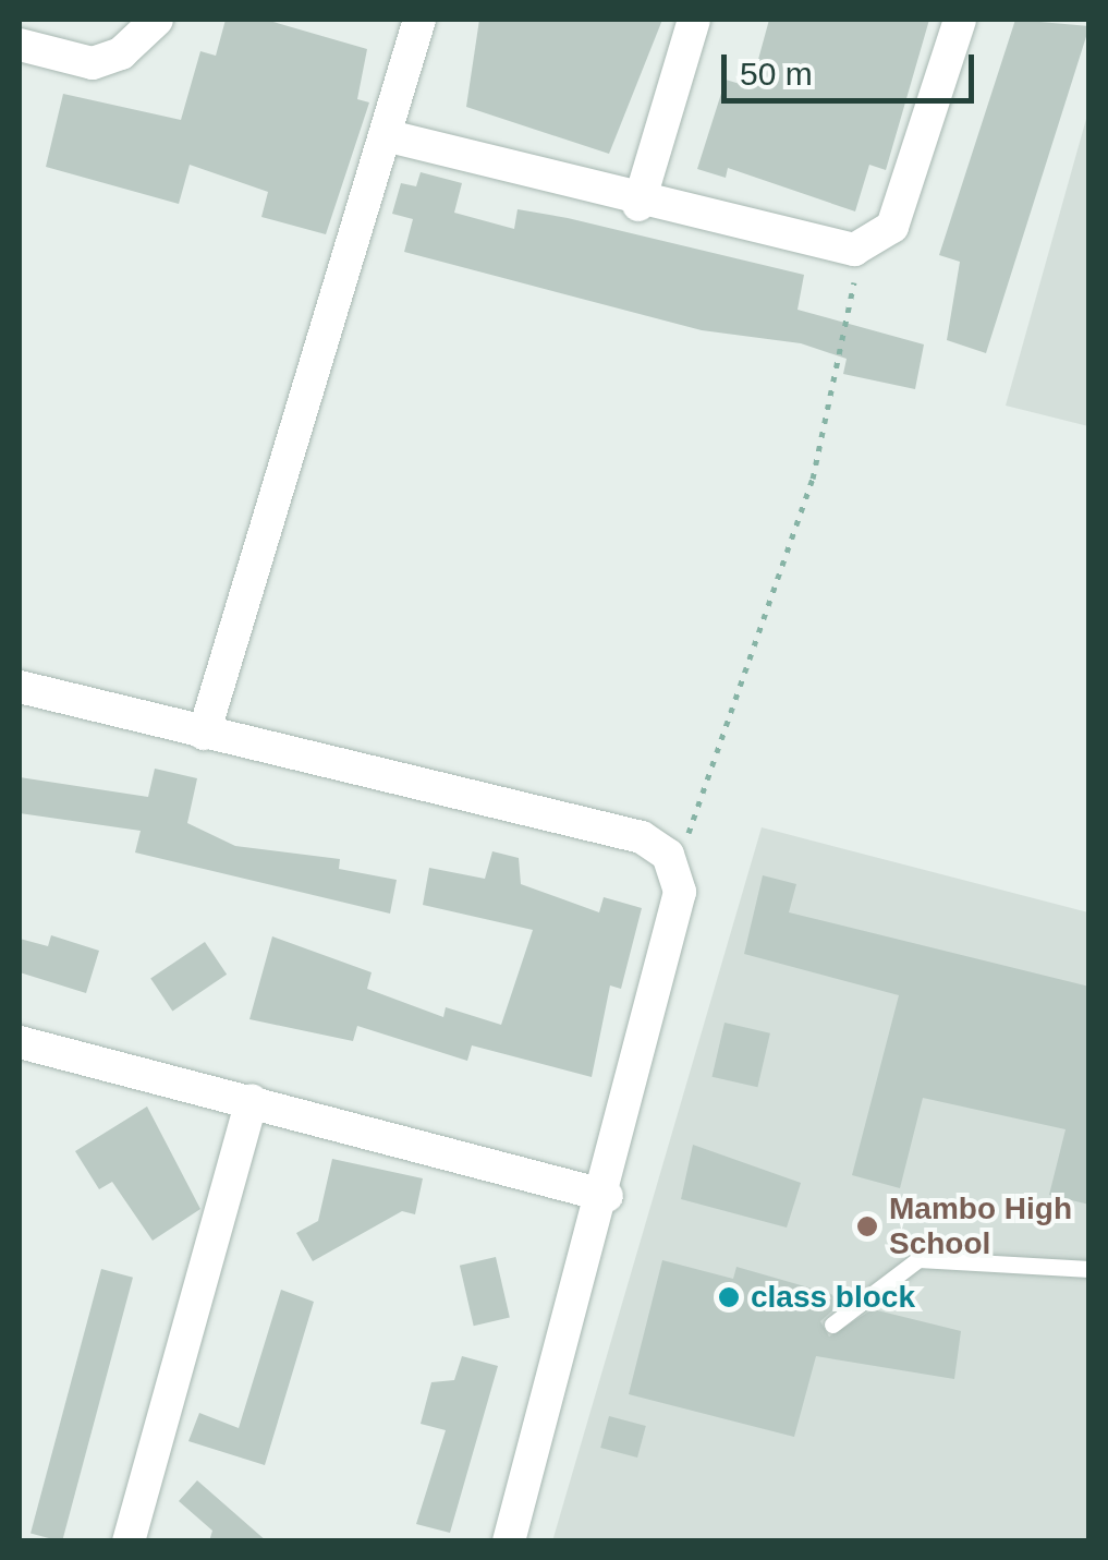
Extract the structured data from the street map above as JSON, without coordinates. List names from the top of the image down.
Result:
{
  "places": ["Mambo High School", "class block"],
  "scale_bar": "50 m"
}
